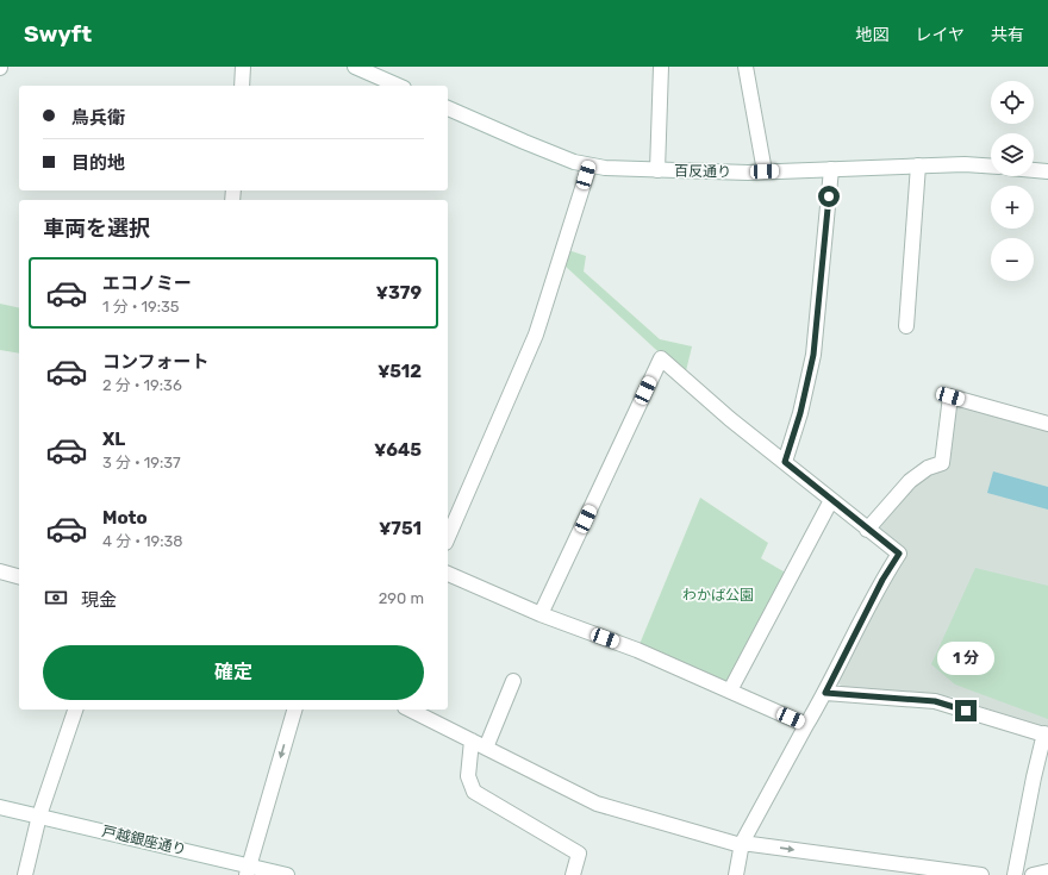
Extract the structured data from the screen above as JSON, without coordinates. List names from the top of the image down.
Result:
{
  "streets": {
    "street": ["百反通り", "戸越銀座通り"]
  },
  "parks": ["わかば公園"],
  "page": {
    "header": "Swyft",
    "nav": ["地図", "レイヤ", "共有"],
    "map_buttons": ["+", "−"],
    "banner": ["鳥兵衛", "目的地"],
    "heading": "車両を選択",
    "list": [
      {
        "name": "エコノミー",
        "note": "1 分 · 19:35",
        "value": "¥379"
      },
      {
        "name": "コンフォート",
        "note": "2 分 · 19:36",
        "value": "¥512"
      },
      {
        "name": "XL",
        "note": "3 分 · 19:37",
        "value": "¥645"
      },
      {
        "name": "Moto",
        "note": "4 分 · 19:38",
        "value": "¥751"
      }
    ],
    "pay": ["現金", "290 m"],
    "buttons": "確定",
    "bubble": "1 分"
  }
}
